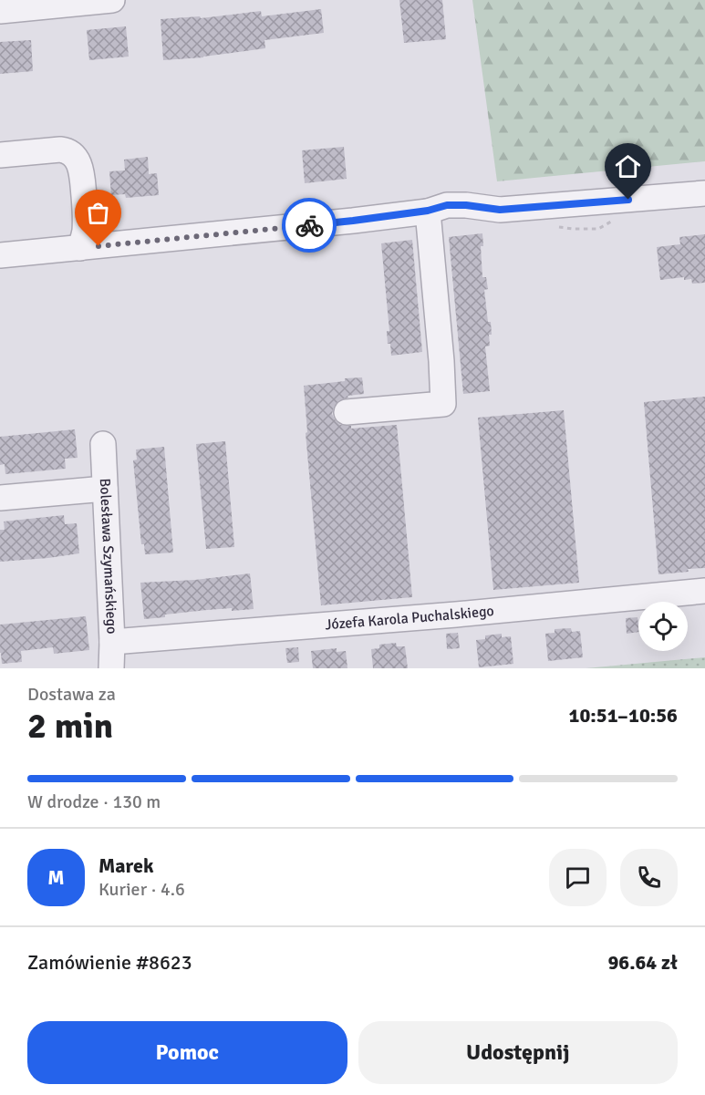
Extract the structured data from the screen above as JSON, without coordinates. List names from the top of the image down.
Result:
{
  "streets": {
    "street": ["Bolesława Szymańskiego", "Józefa Karola Puchalskiego"]
  },
  "crossings": [
    ["Bolesława Szymańskiego", "Józefa Karola Puchalskiego"]
  ],
  "page": {
    "heading": ["2 min", "Dostawa za", "10:51–10:56"],
    "panel": [
      "Marek",
      "Kurier · 4.6",
      "Zamówienie #8623",
      "96.64 zł"
    ],
    "bar": "W drodze · 130 m",
    "round": "M",
    "buttons": ["Pomoc", "Udostępnij"]
  }
}
